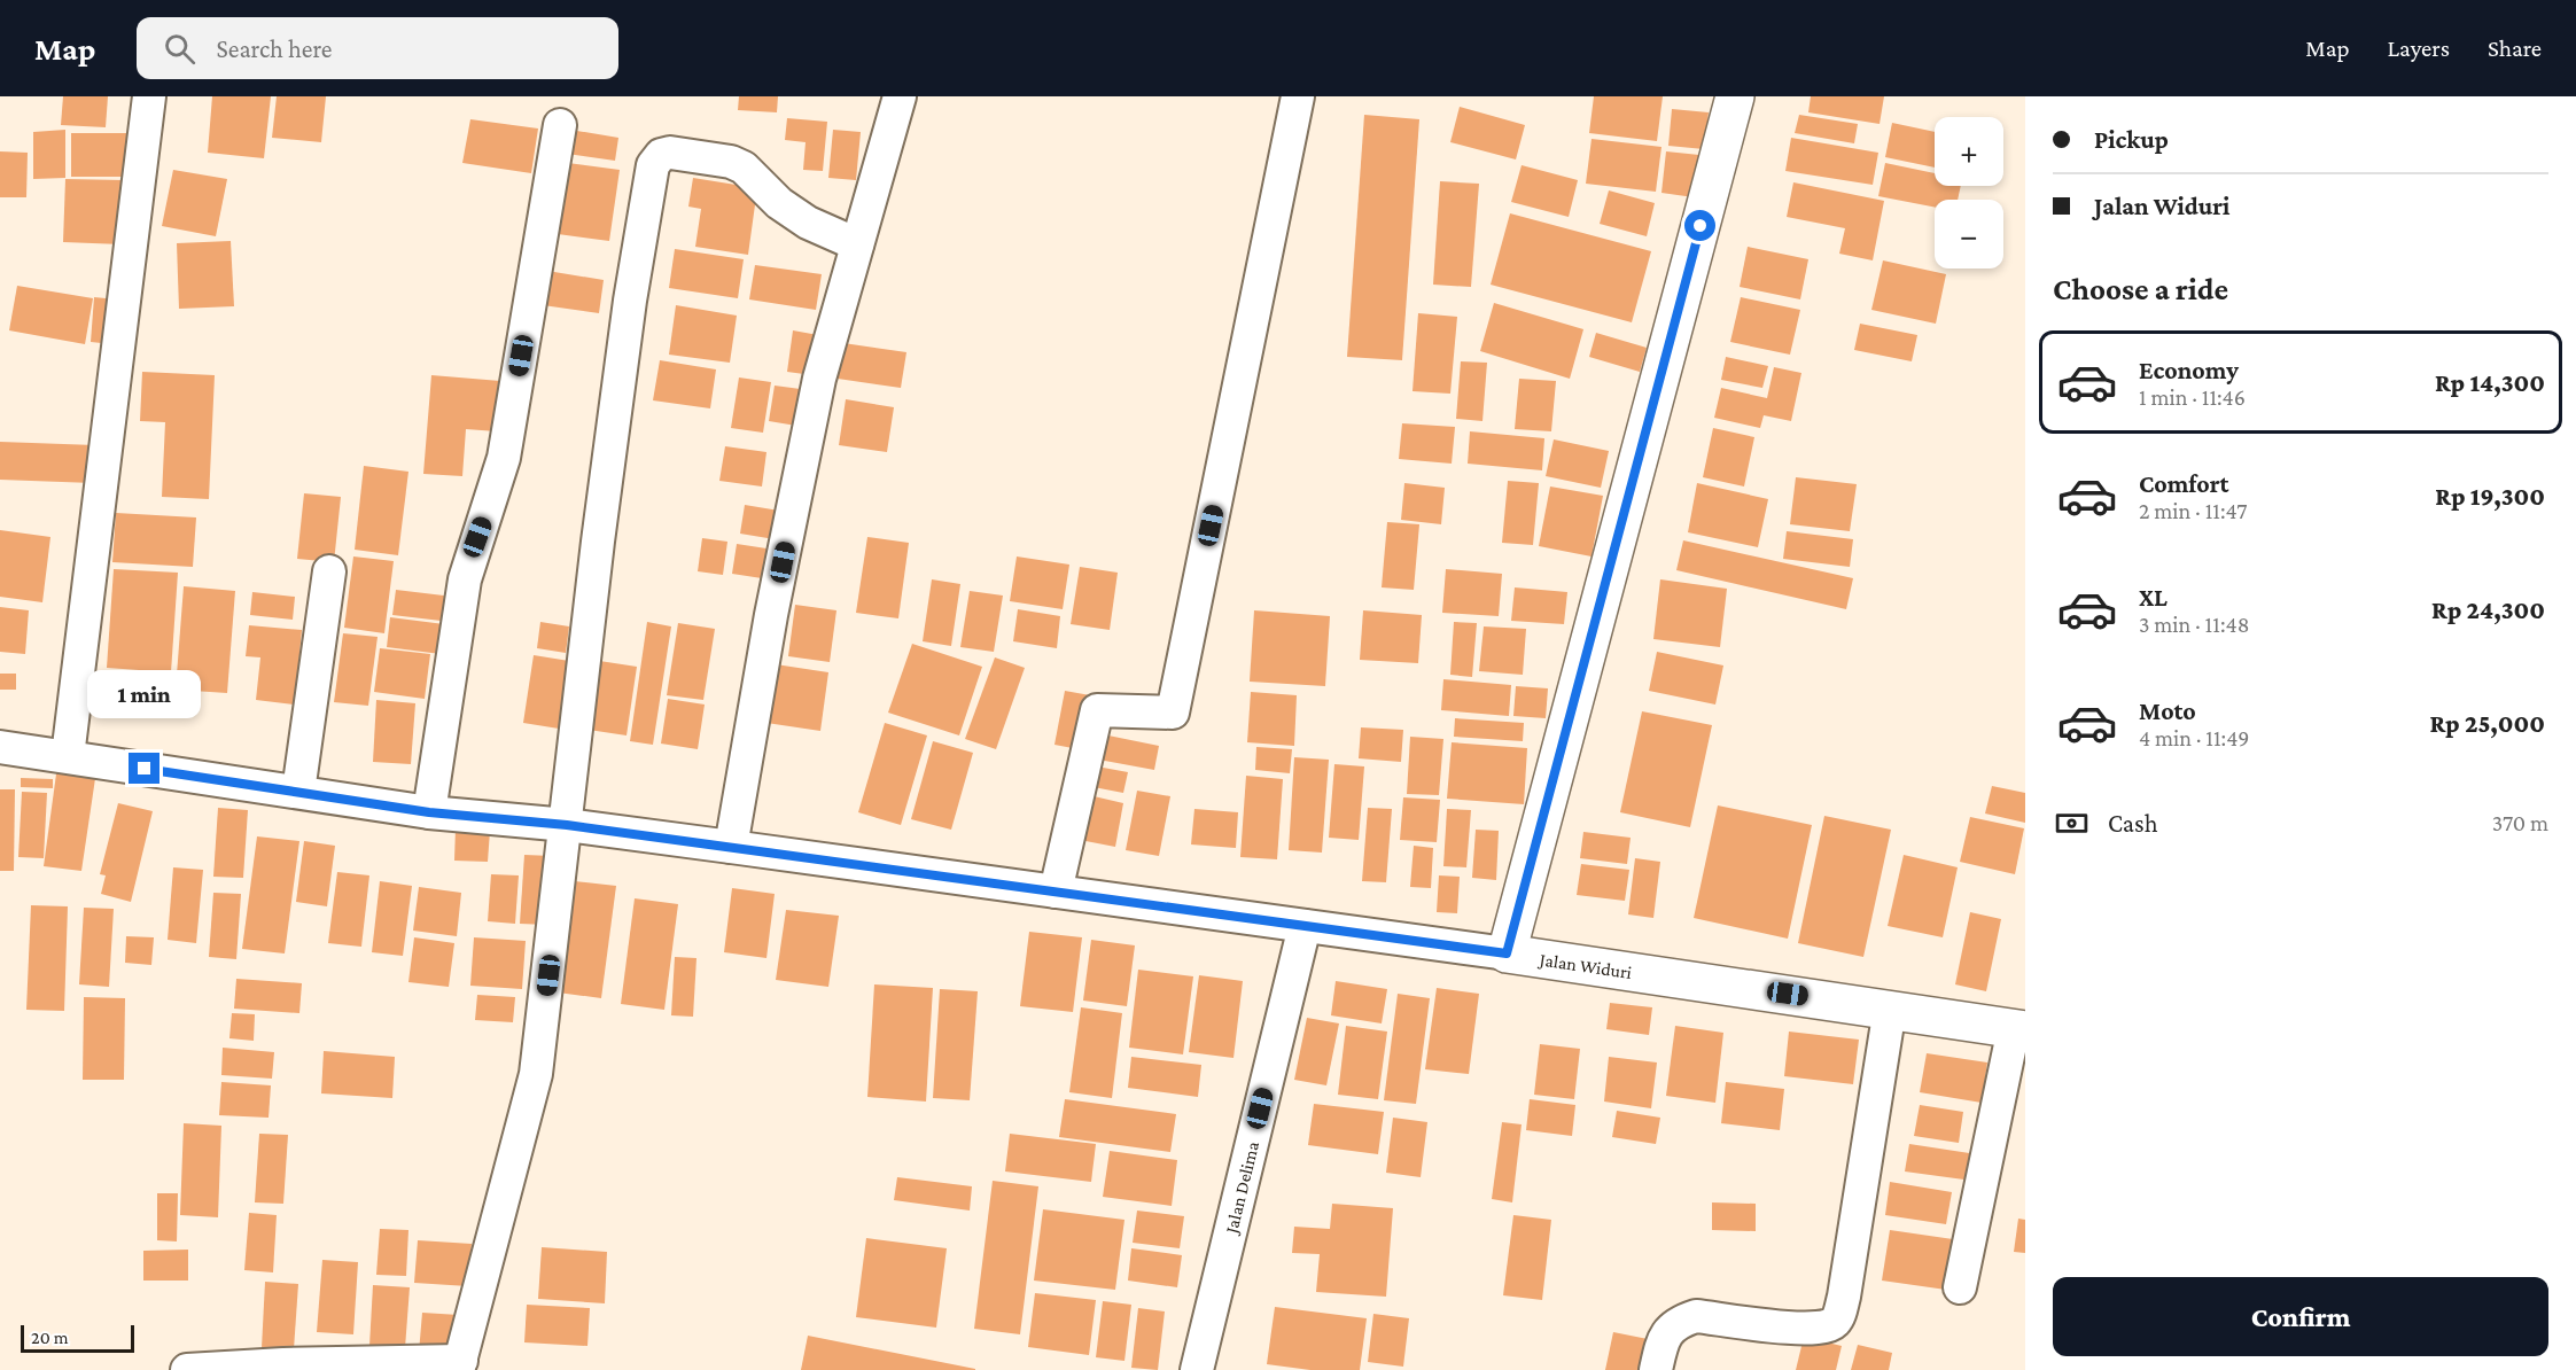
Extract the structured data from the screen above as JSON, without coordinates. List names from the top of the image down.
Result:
{
  "streets": {
    "main road": ["Jalan Widuri"],
    "street": ["Jalan Delima"]
  },
  "crossings": [
    ["Jalan Widuri", "Jalan Delima"]
  ],
  "scale_bar": "20 m",
  "page": {
    "header": "Map",
    "search": "Search here",
    "nav": ["Map", "Layers", "Share"],
    "banner": ["Pickup", "Jalan Widuri"],
    "map_buttons": ["+", "−"],
    "heading": "Choose a ride",
    "list": [
      {
        "name": "Economy",
        "note": "1 min · 11:46",
        "value": "Rp 14,300"
      },
      {
        "name": "Comfort",
        "note": "2 min · 11:47",
        "value": "Rp 19,300"
      },
      {
        "name": "XL",
        "note": "3 min · 11:48",
        "value": "Rp 24,300"
      },
      {
        "name": "Moto",
        "note": "4 min · 11:49",
        "value": "Rp 25,000"
      }
    ],
    "bubble": "1 min",
    "pay": ["Cash", "370 m"],
    "buttons": "Confirm",
    "scale": "20 m"
  }
}
